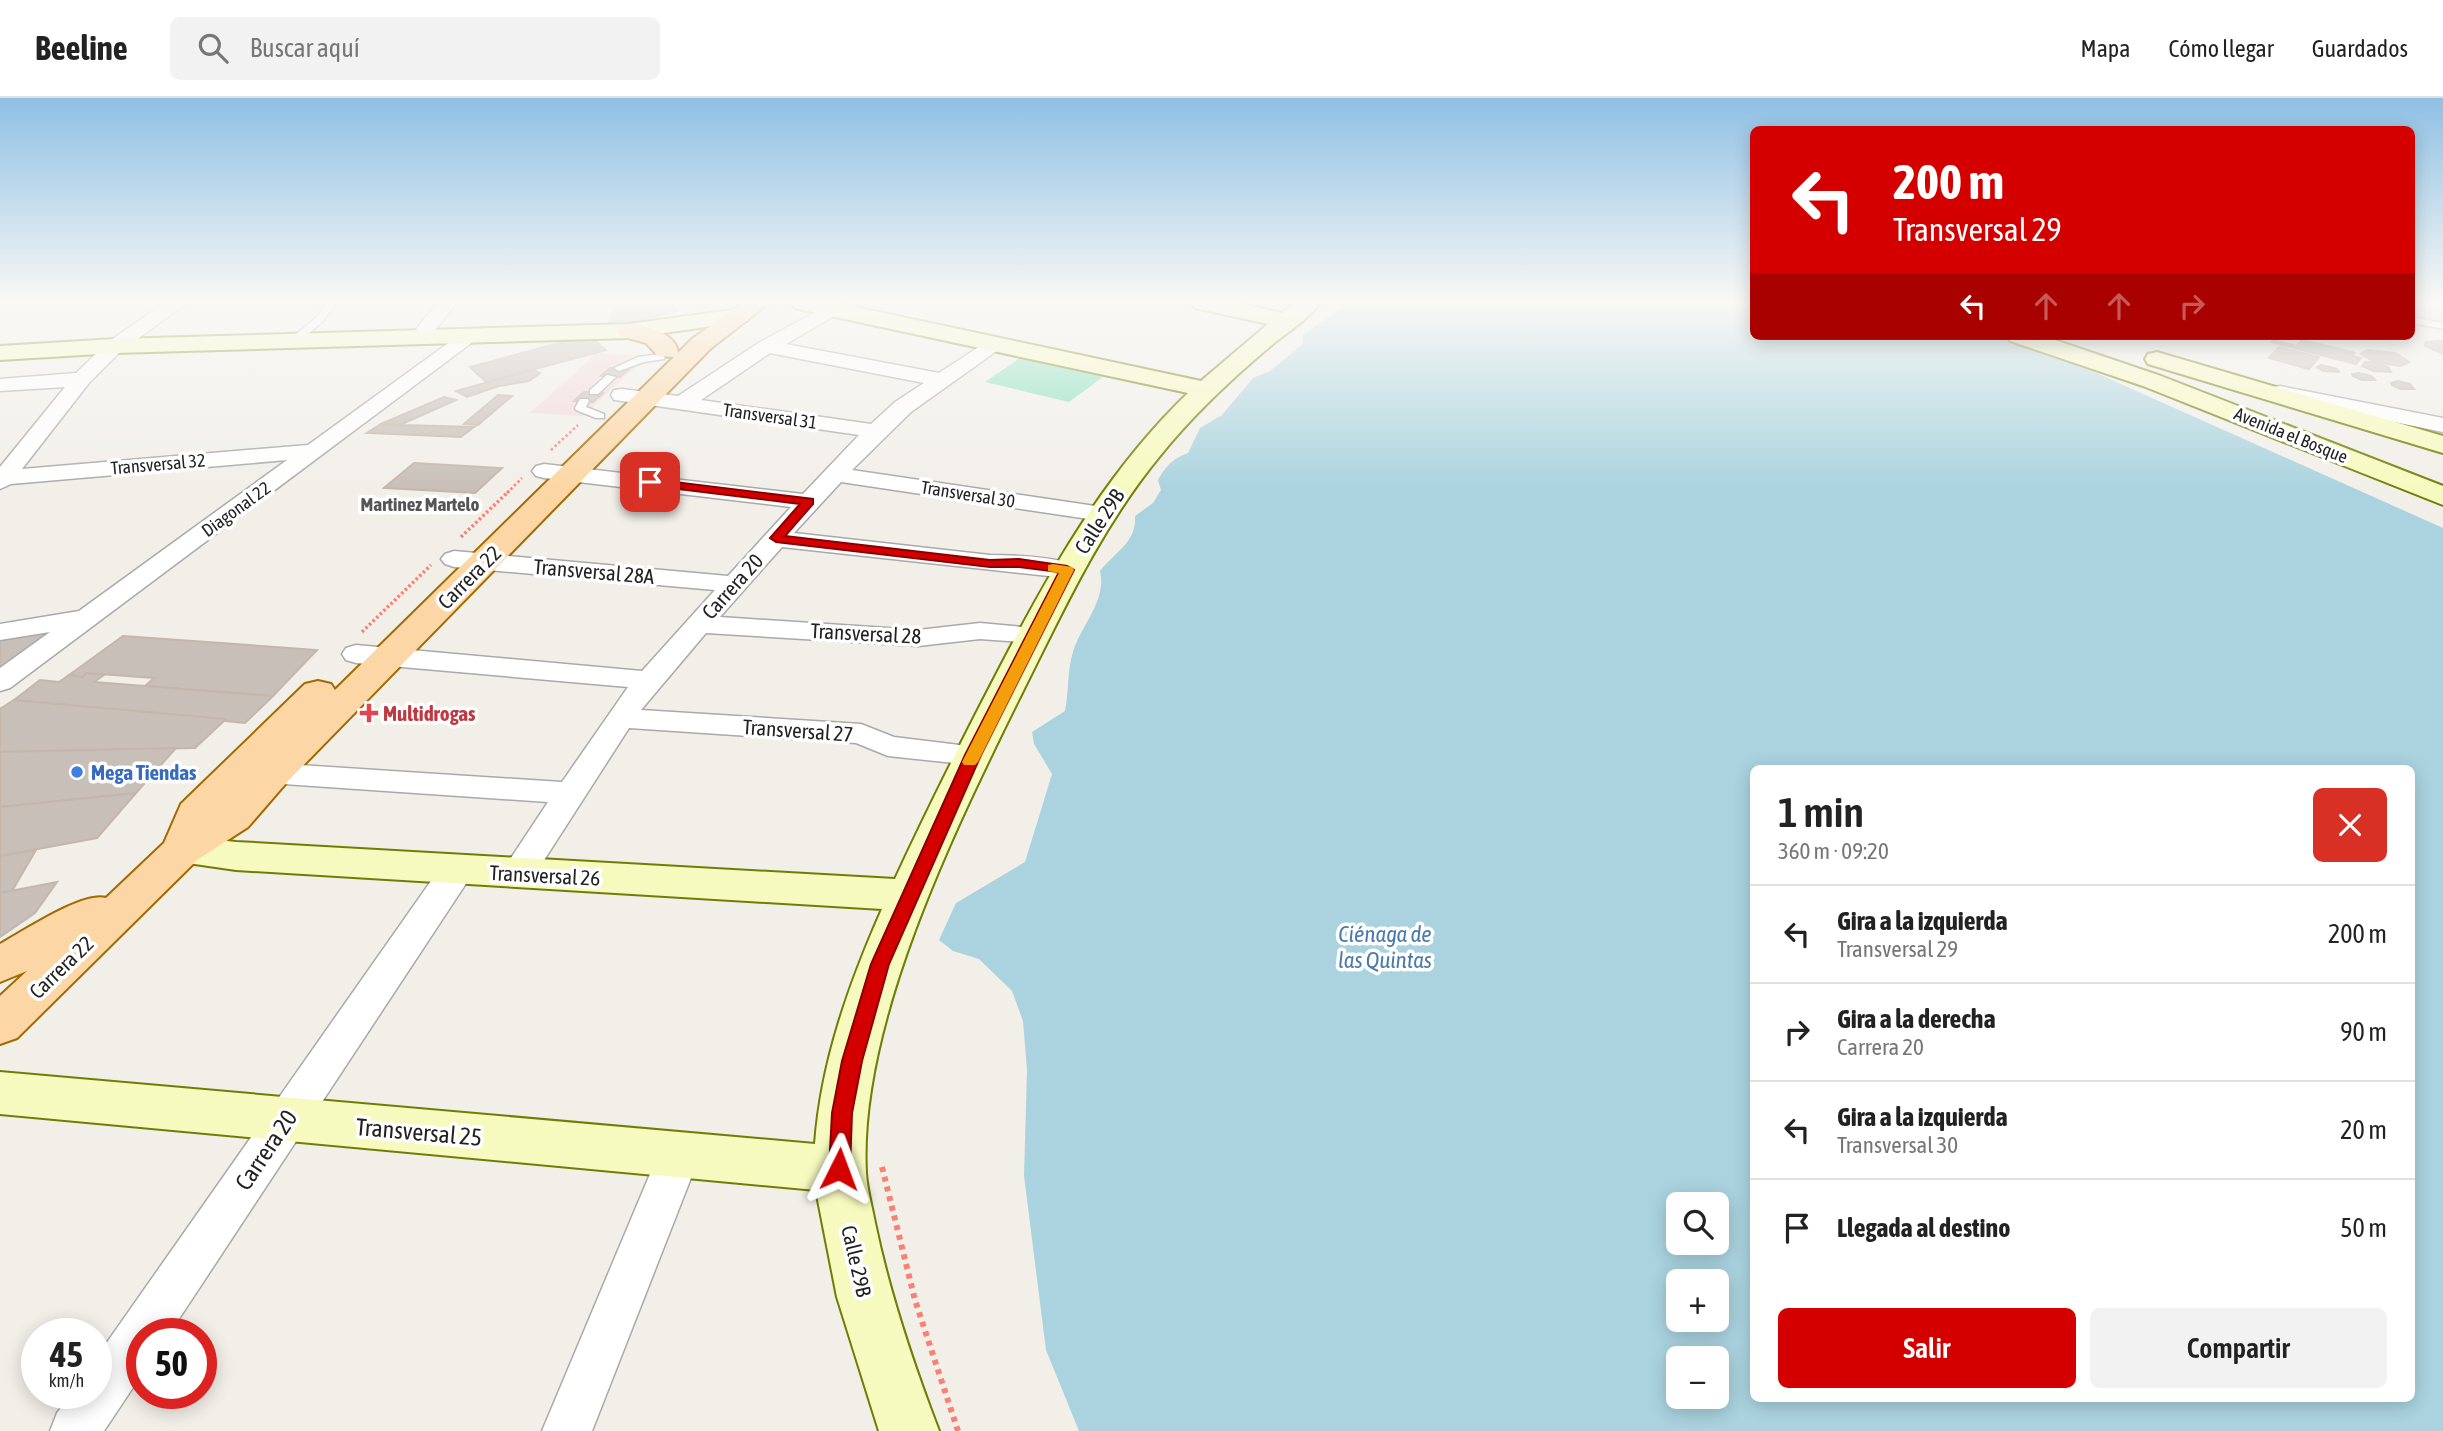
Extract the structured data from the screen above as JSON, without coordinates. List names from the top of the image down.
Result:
{
  "streets": {
    "main road": ["Carrera 22"],
    "street": [
      "Transversal 31",
      "Avenida el Bosque",
      "Transversal 32",
      "Transversal 30",
      "Diagonal 22",
      "Calle 29B",
      "Transversal 28A",
      "Carrera 20",
      "Transversal 28",
      "Transversal 27",
      "Transversal 26",
      "Transversal 25"
    ]
  },
  "crossings": [
    ["Transversal 31", "Carrera 22"],
    ["Transversal 31", "Carrera 20"],
    ["Transversal 32", "Diagonal 22"],
    ["Transversal 30", "Calle 29B"],
    ["Transversal 30", "Carrera 20"],
    ["Calle 29B", "Transversal 28"],
    ["Calle 29B", "Transversal 27"],
    ["Calle 29B", "Transversal 26"],
    ["Calle 29B", "Transversal 25"],
    ["Transversal 28A", "Carrera 22"],
    ["Transversal 28A", "Carrera 20"],
    ["Carrera 22", "Transversal 26"],
    ["Carrera 20", "Transversal 28"],
    ["Carrera 20", "Transversal 27"],
    ["Carrera 20", "Transversal 26"],
    ["Carrera 20", "Transversal 25"]
  ],
  "districts": ["Martinez Martelo"],
  "water": ["Ciénaga de las Quintas"],
  "places": {
    "health": ["Multidrogas"],
    "other": ["Mega Tiendas"]
  },
  "page": {
    "header": "Beeline",
    "search": "Buscar aquí",
    "nav": ["Mapa", "Cómo llegar", "Guardados"],
    "turn": ["200 m", "Transversal 29"],
    "heading": ["1 min", "360 m · 09:20"],
    "list": [
      {
        "name": "Gira a la izquierda",
        "note": "Transversal 29",
        "value": "200 m"
      },
      {
        "name": "Gira a la derecha",
        "note": "Carrera 20",
        "value": "90 m"
      },
      {
        "name": "Gira a la izquierda",
        "note": "Transversal 30",
        "value": "20 m"
      },
      {
        "name": "Llegada al destino",
        "value": "50 m"
      }
    ],
    "map_buttons": ["+", "−"],
    "buttons": ["Salir", "Compartir"],
    "speed": "45 km/h",
    "limit": "50"
  }
}
